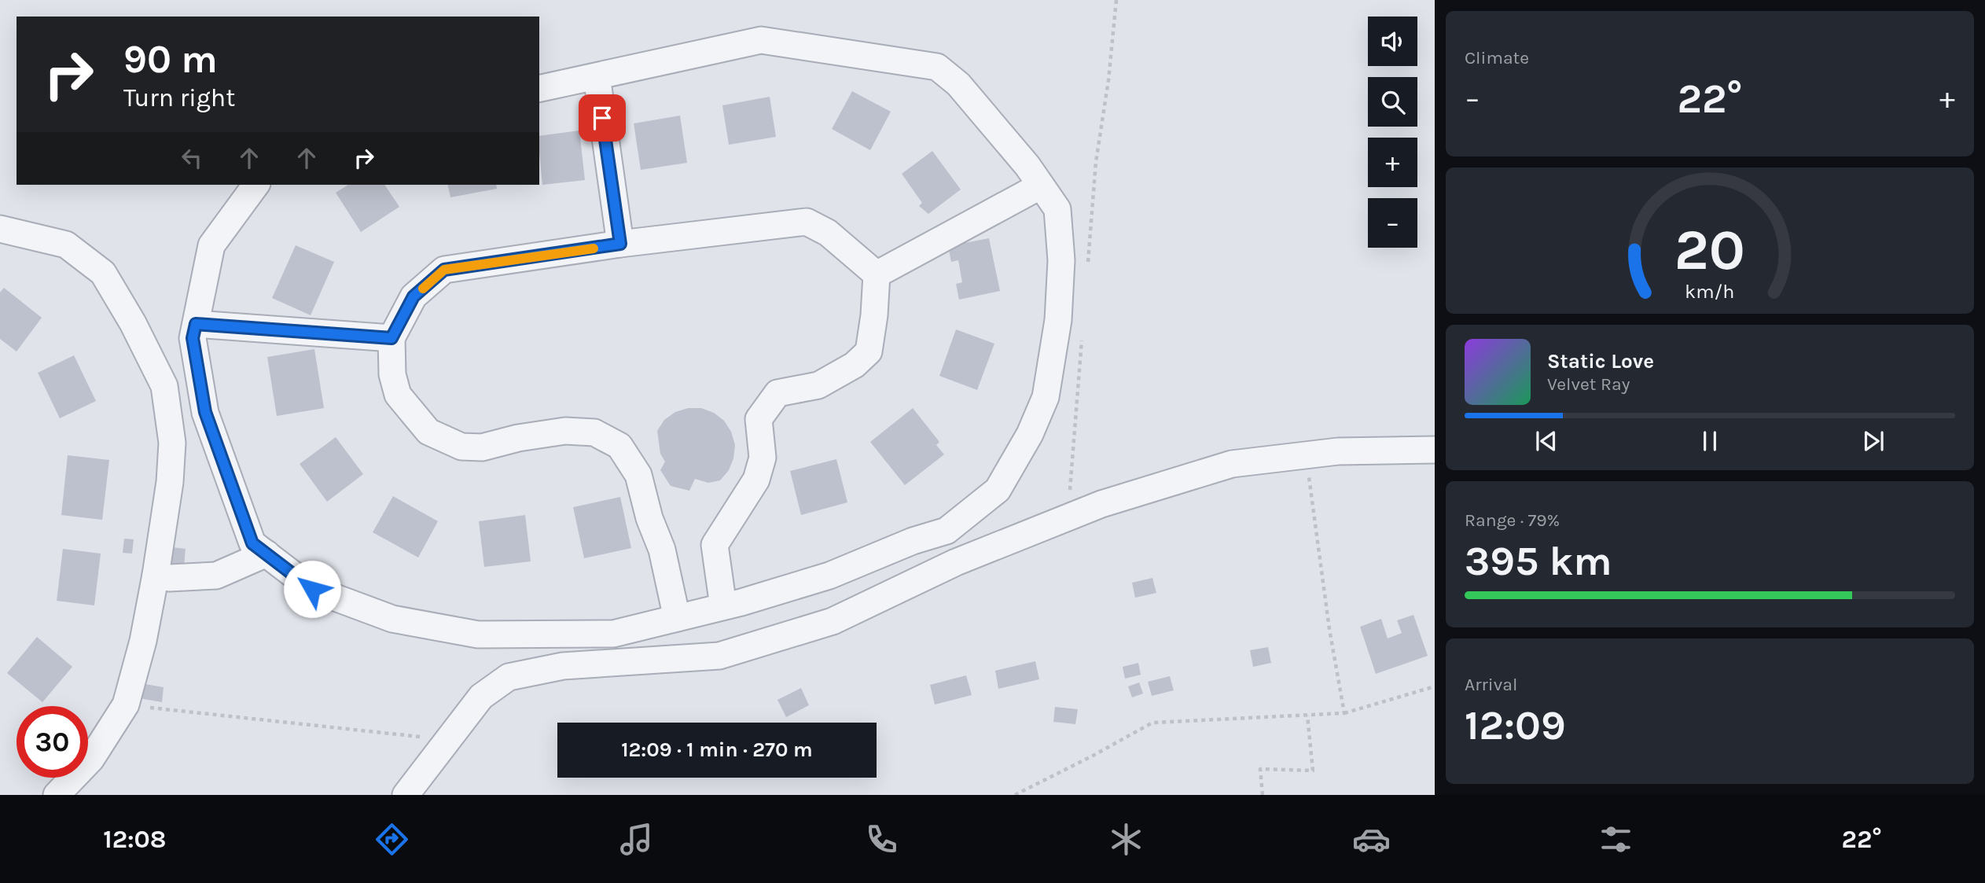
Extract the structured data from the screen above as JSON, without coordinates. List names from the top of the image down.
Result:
{
  "page": {
    "tile": [
      "Climate",
      ["Range · 79%", "395 km"],
      ["Arrival", "12:09"]
    ],
    "map_buttons": ["+", "−"],
    "turn": ["90 m", "Turn right"],
    "heat": ["−", "22°", "+"],
    "song": ["Static Love", "Velvet Ray"],
    "limit": "30",
    "trip": "12:09 · 1 min · 270 m",
    "tabs": ["12:08", "22°"],
    "gauge": ["20", "km/h"]
  }
}
